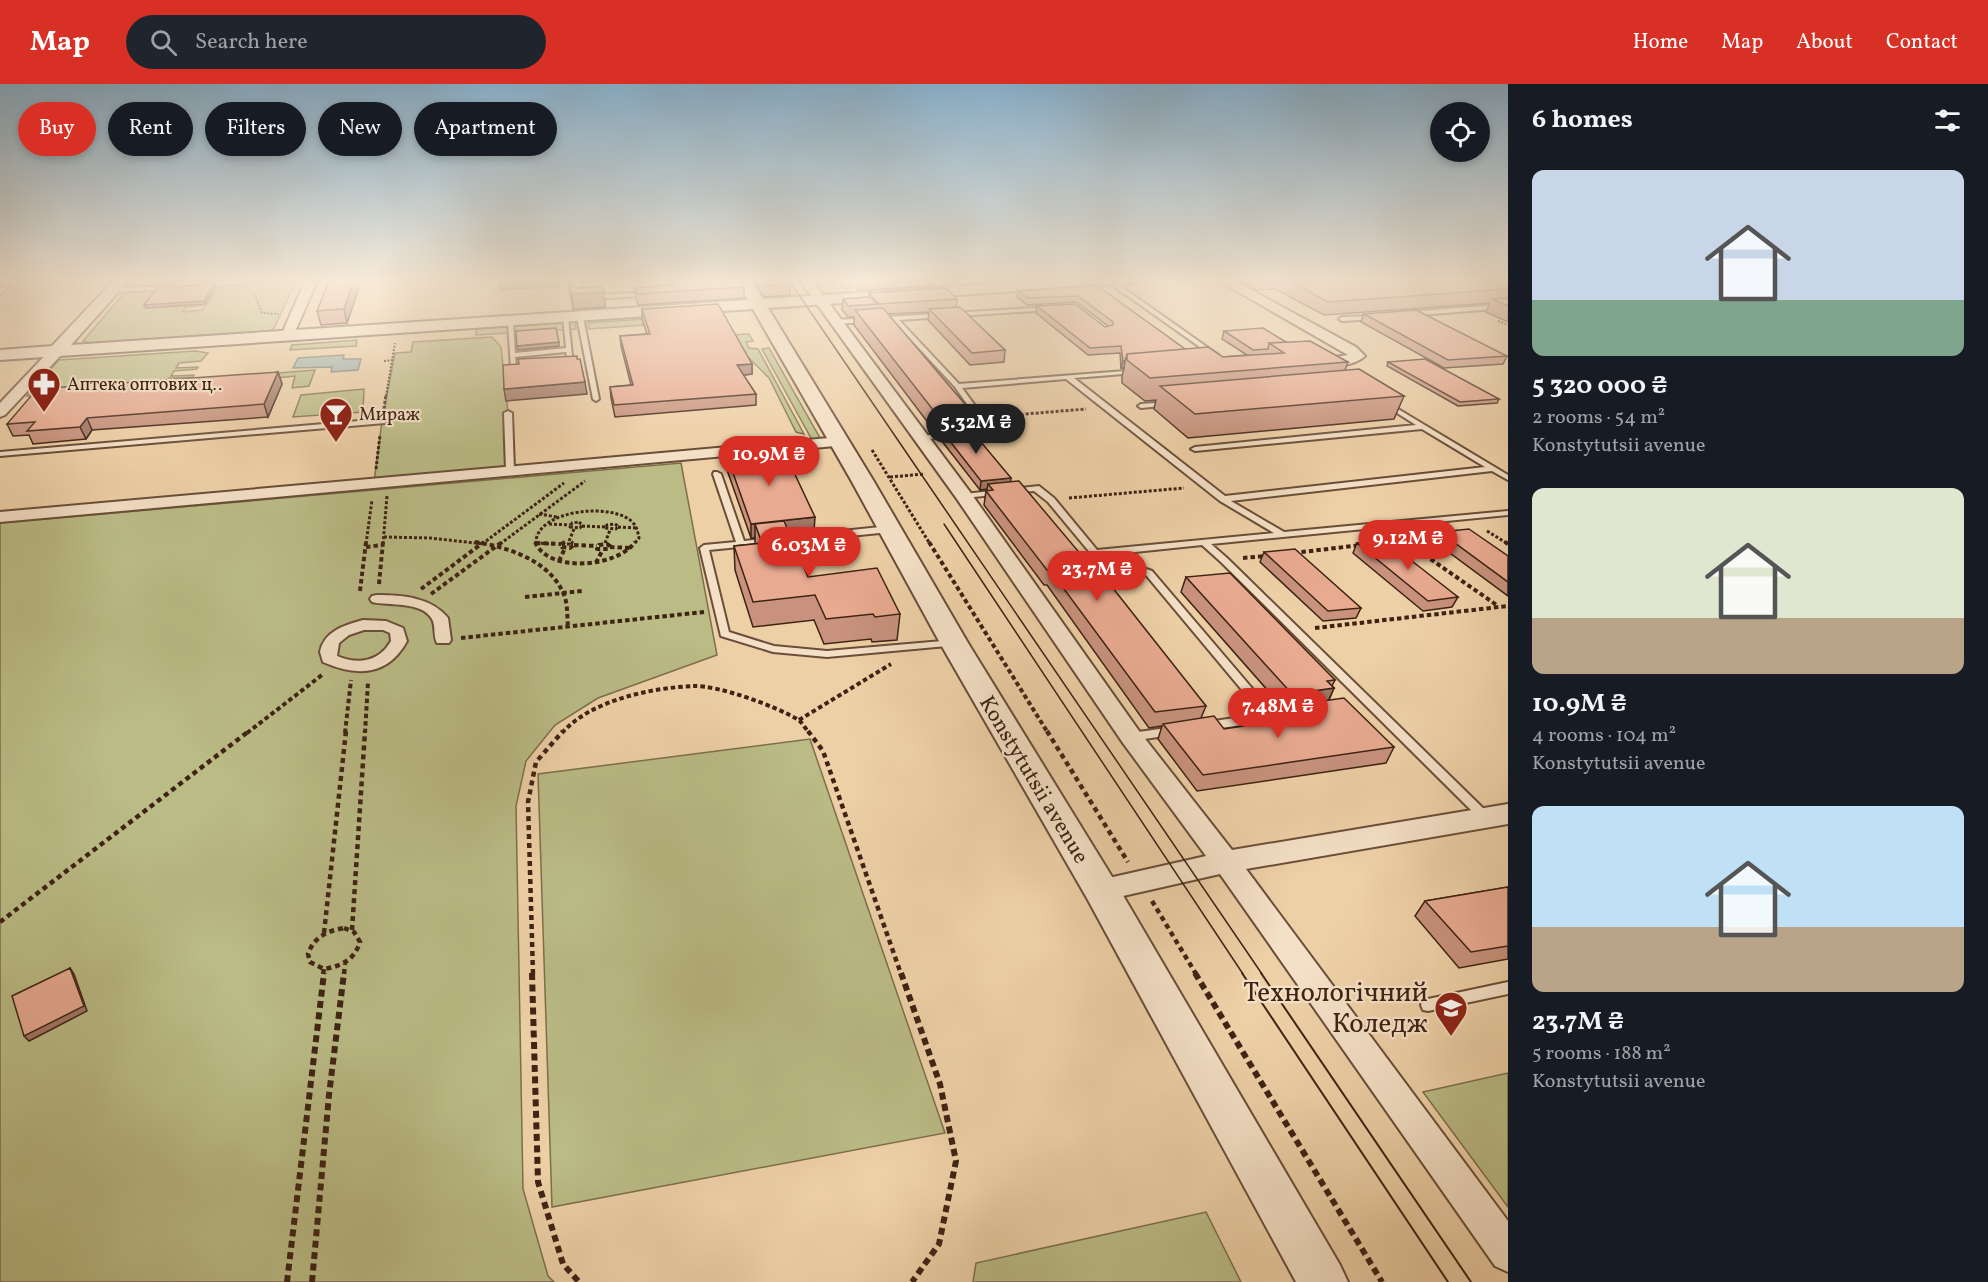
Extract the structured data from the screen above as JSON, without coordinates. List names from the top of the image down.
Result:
{
  "streets": {
    "street": ["Konstytutsii avenue"]
  },
  "places": {
    "pharmacy": ["Аптека оптових ц‥"],
    "bar": ["Мираж"],
    "school or university": ["Технологічний Коледж"]
  },
  "page": {
    "header": "Map",
    "search": "Search here",
    "nav": [
      "Home",
      "Map",
      "About",
      "Contact"
    ],
    "heading": "6 homes",
    "chip": [
      "Buy",
      "Rent",
      "Filters",
      "New",
      "Apartment"
    ],
    "list": [
      {
        "name": "5 320 000 ₴",
        "note": "2 rooms · 54 m² · Konstytutsii avenue"
      },
      {
        "name": "10.9M ₴",
        "note": "4 rooms · 104 m² · Konstytutsii avenue"
      },
      {
        "name": "23.7M ₴",
        "note": "5 rooms · 188 m² · Konstytutsii avenue"
      }
    ],
    "price": [
      "5.32M ₴",
      "10.9M ₴",
      "9.12M ₴",
      "6.03M ₴",
      "23.7M ₴",
      "7.48M ₴"
    ]
  }
}
